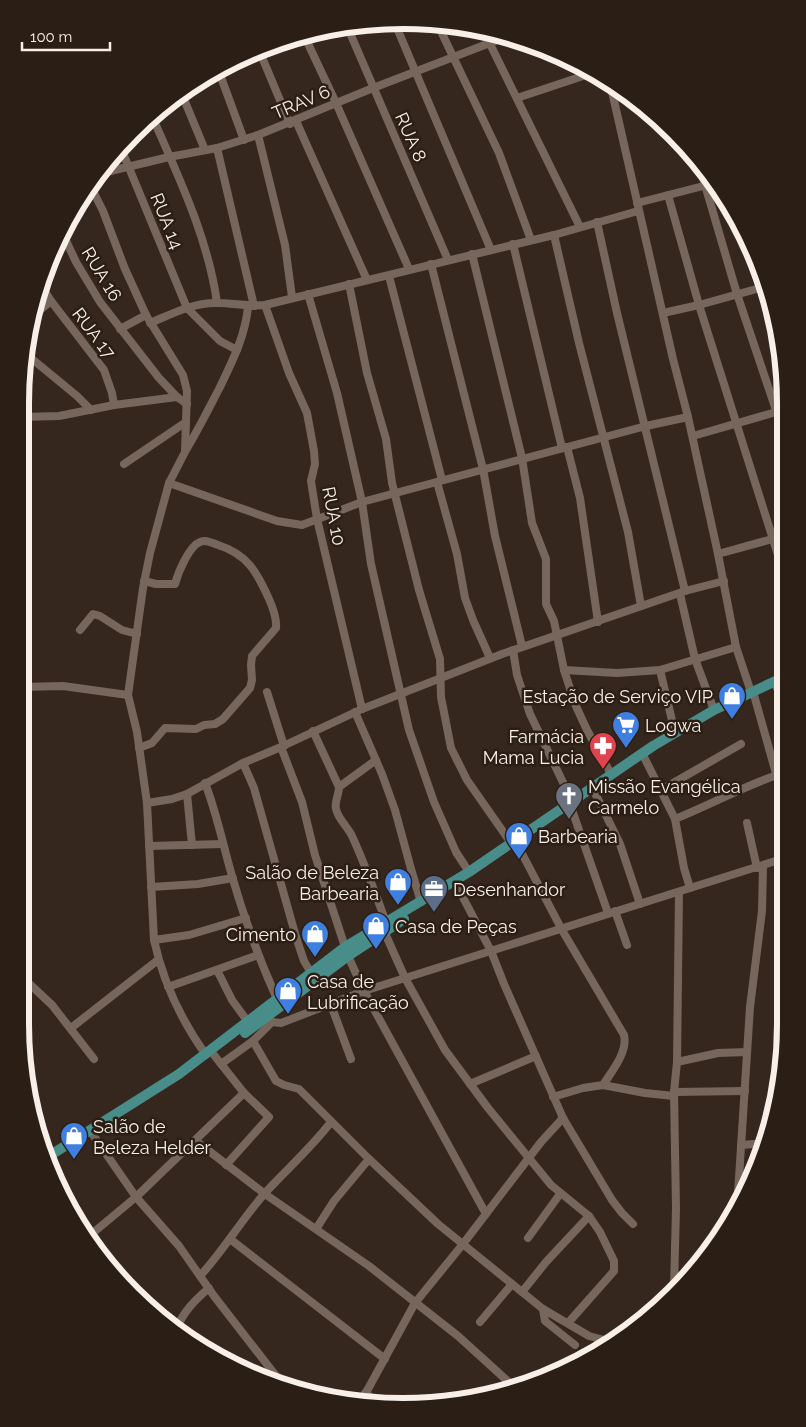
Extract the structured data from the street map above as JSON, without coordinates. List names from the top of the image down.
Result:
{
  "streets": {
    "street": [
      "TRAV 6",
      "RUA 8",
      "RUA 14",
      "RUA 16",
      "RUA 17",
      "RUA 10"
    ]
  },
  "crossings": [
    ["TRAV 6", "RUA 8"],
    ["TRAV 6", "RUA 14"]
  ],
  "places": {
    "shop": [
      "Estação de Serviço VIP",
      "Barbearia",
      "Salão de Beleza Barbearia",
      "Casa de Peças",
      "Cimento",
      "Casa de Lubrificação",
      "Salão de Beleza Helder"
    ],
    "supermarket": ["Logwa"],
    "pharmacy": ["Farmácia Mama Lucia"],
    "church": ["Missão Evangélica Carmelo"],
    "office": ["Desenhandor"]
  },
  "scale_bar": "100 m"
}
